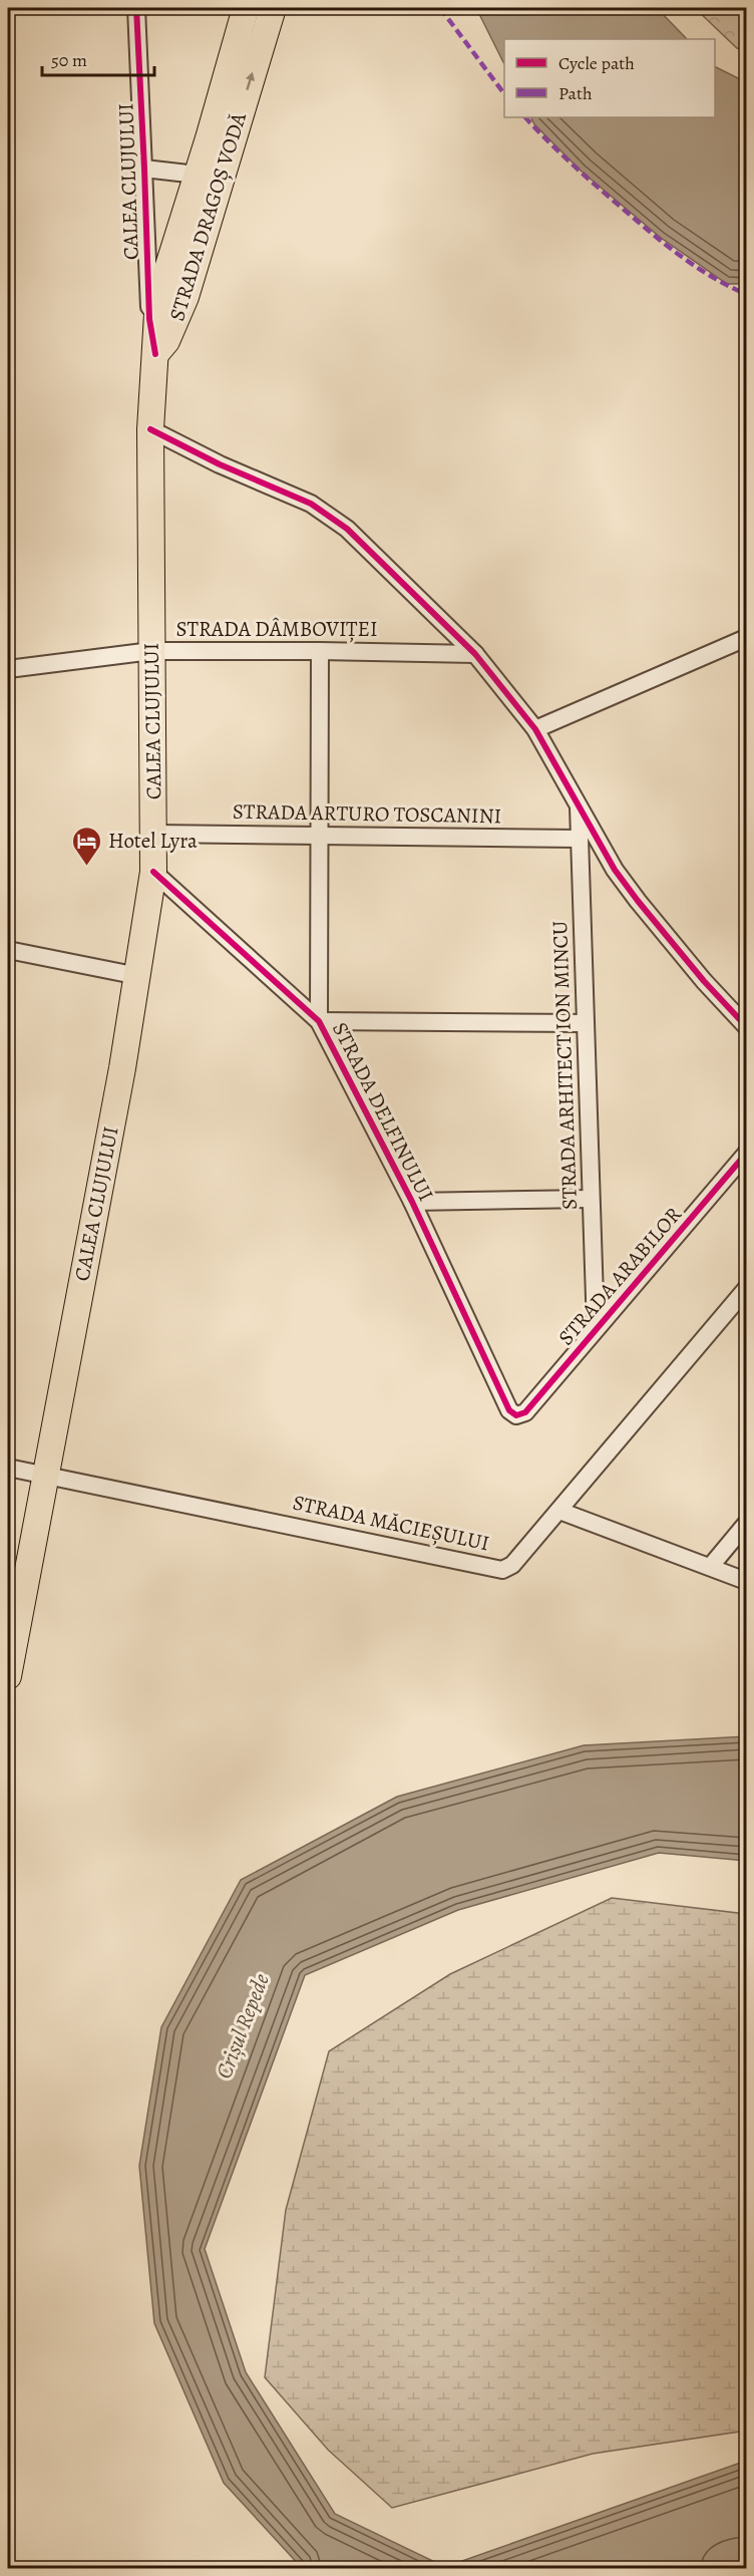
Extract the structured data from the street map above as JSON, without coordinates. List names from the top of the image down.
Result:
{
  "streets": {
    "main road": ["CALEA CLUJULUI", "STRADA DRAGOȘ VODĂ"],
    "street": [
      "STRADA DÂMBOVIȚEI",
      "STRADA ARTURO TOSCANINI",
      "STRADA ARHITECT ION MINCU",
      "STRADA DELFINULUI",
      "STRADA ARABILOR",
      "STRADA MĂCIEȘULUI"
    ]
  },
  "crossings": [
    ["CALEA CLUJULUI", "STRADA DRAGOȘ VODĂ"],
    ["CALEA CLUJULUI", "STRADA DÂMBOVIȚEI"],
    ["CALEA CLUJULUI", "STRADA ARTURO TOSCANINI"],
    ["CALEA CLUJULUI", "STRADA DELFINULUI"],
    ["CALEA CLUJULUI", "STRADA MĂCIEȘULUI"],
    ["STRADA ARTURO TOSCANINI", "STRADA ARHITECT ION MINCU"],
    ["STRADA ARHITECT ION MINCU", "STRADA ARABILOR"],
    ["STRADA DELFINULUI", "STRADA ARABILOR"]
  ],
  "water": ["Crișul Repede"],
  "places": {
    "hotel": ["Hotel Lyra"]
  },
  "legend": ["Cycle path", "Path"],
  "scale_bar": "50 m"
}
